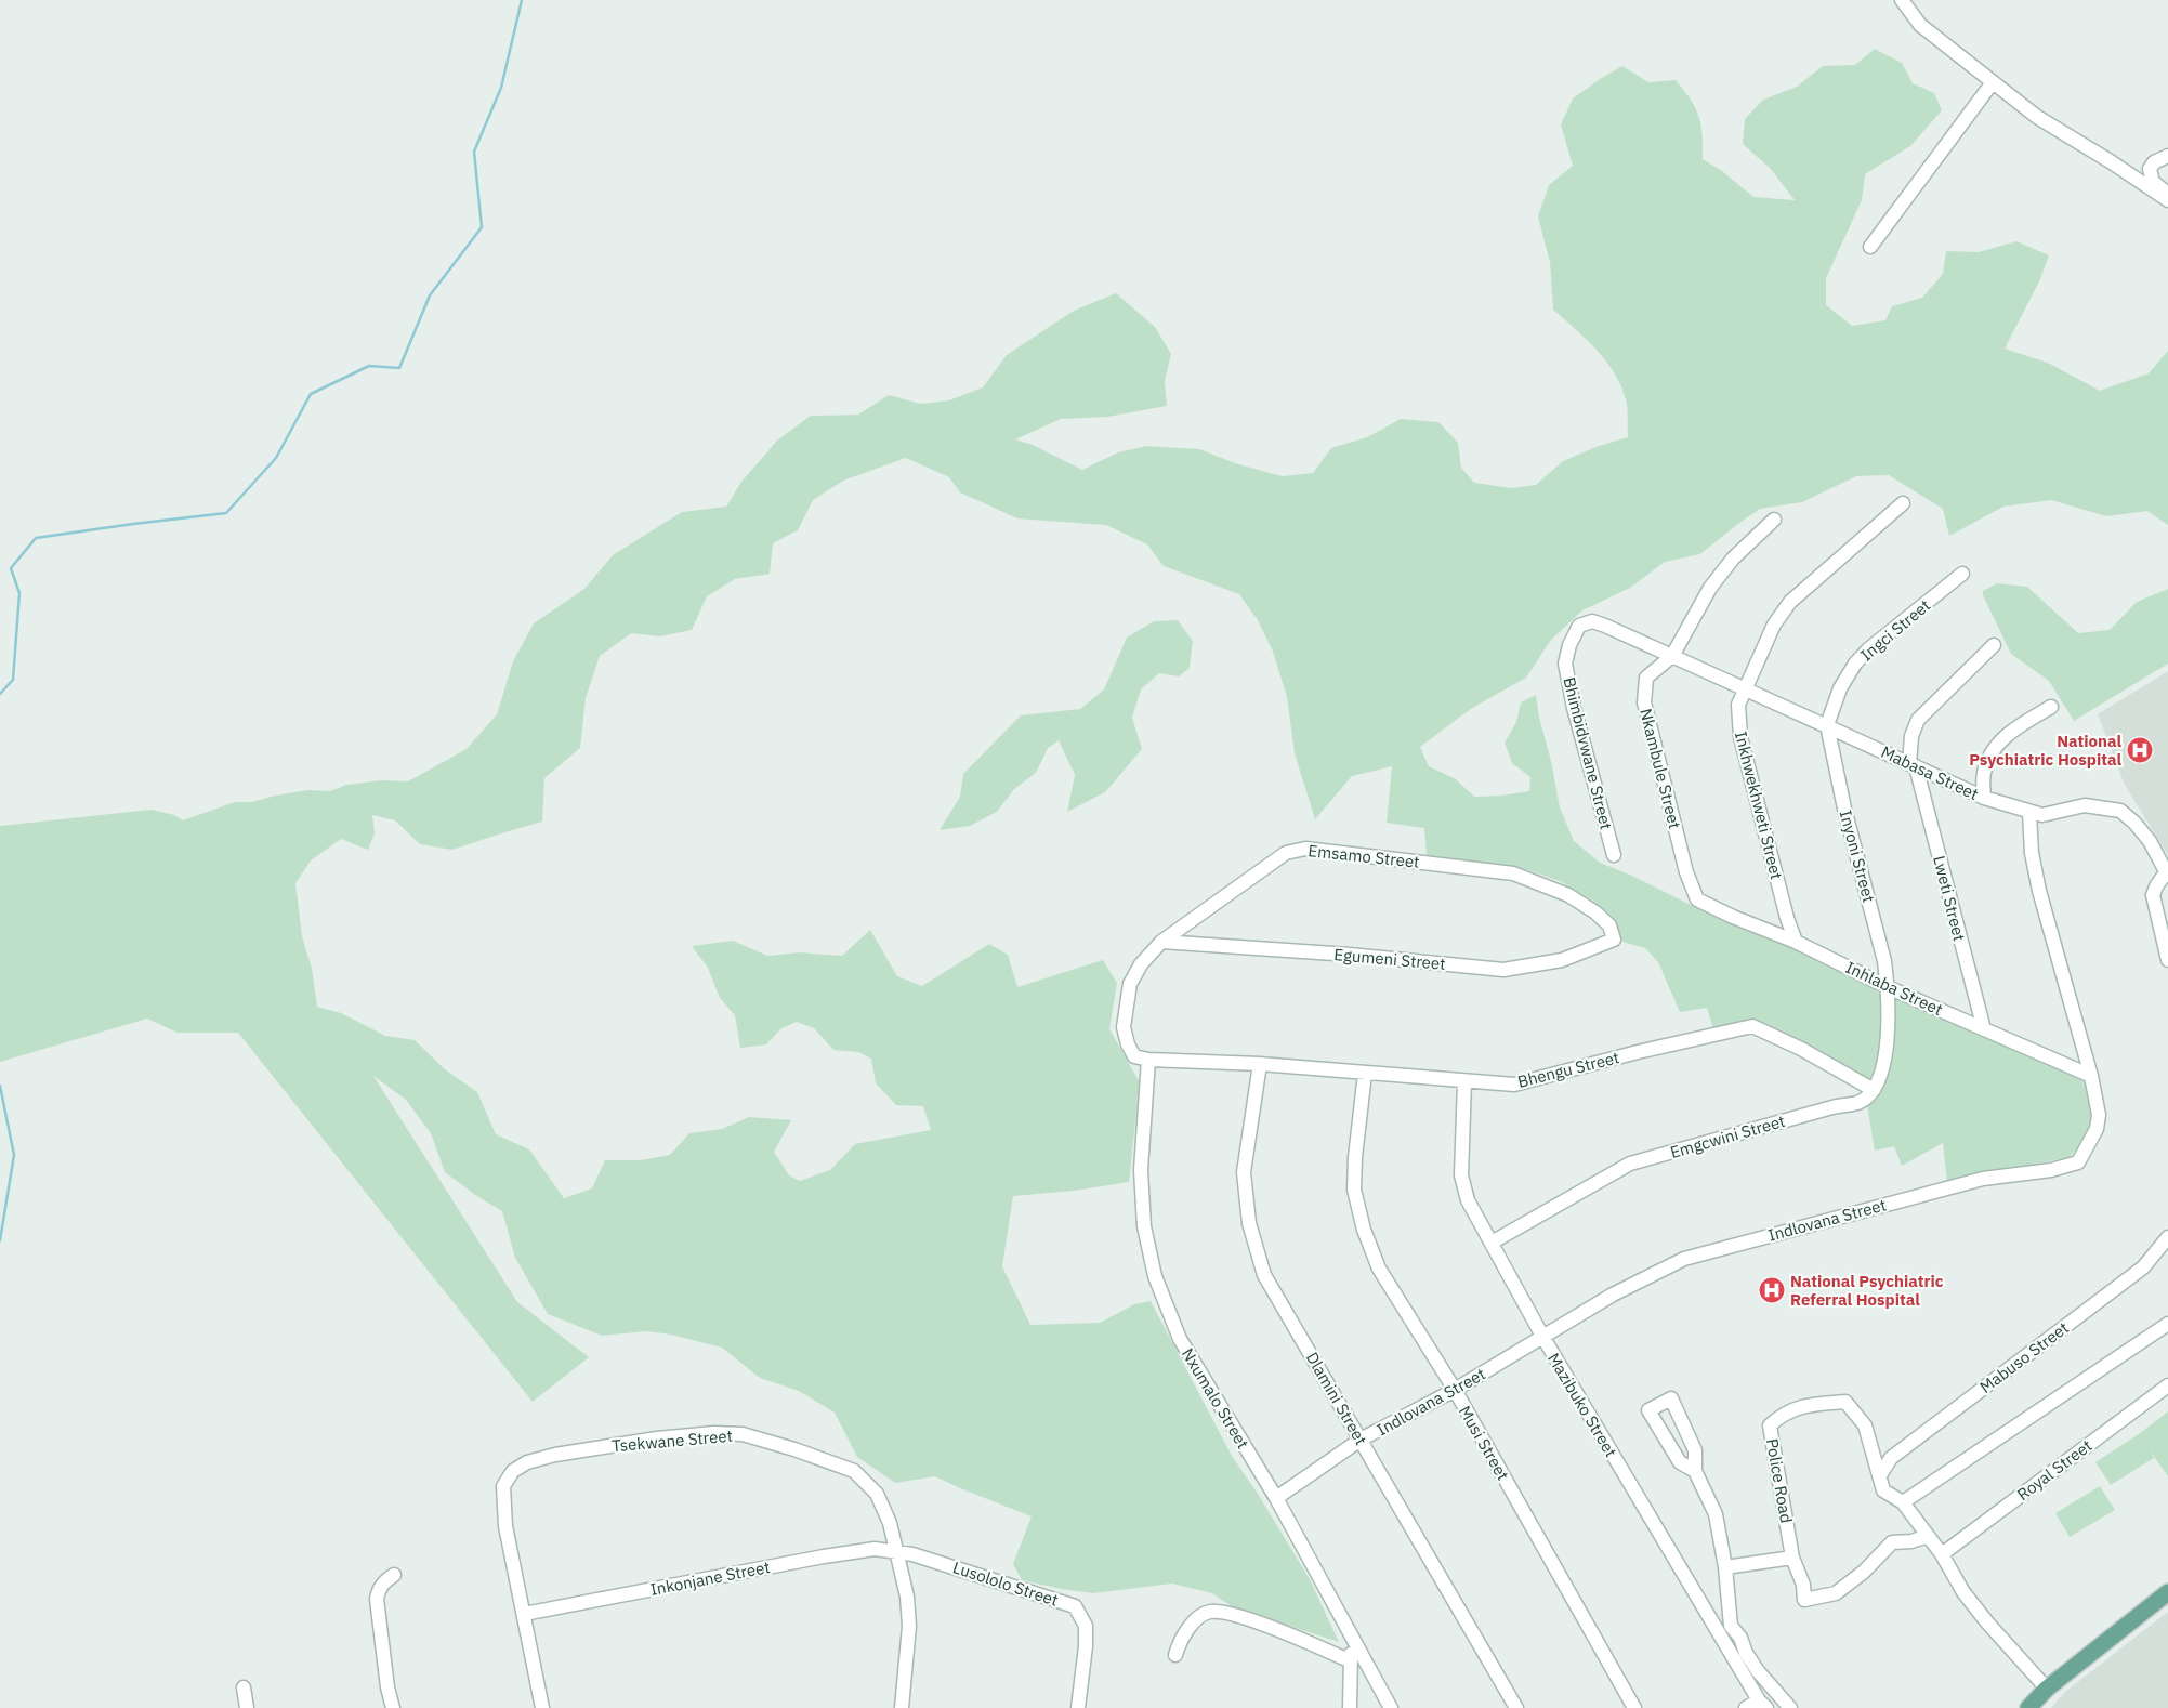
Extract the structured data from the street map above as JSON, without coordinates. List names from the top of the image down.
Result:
{
  "streets": {
    "street": [
      "Ingci Street",
      "Bhimbidvwane Street",
      "Nkambule Street",
      "Mabasa Street",
      "Inkhwekhweti Street",
      "Emsamo Street",
      "Inyoni Street",
      "Lweti Street",
      "Egumeni Street",
      "Inhlaba Street",
      "Bhengu Street",
      "Emgcwini Street",
      "Indlovana Street",
      "Mabuso Street",
      "Nxumalo Street",
      "Dlamini Street",
      "Mazibuko Street",
      "Tsekwane Street",
      "Musi Street",
      "Royal Street",
      "Police Road",
      "Inkonjane Street",
      "Lusololo Street"
    ]
  },
  "crossings": [
    ["Ingci Street", "Mabasa Street"],
    ["Ingci Street", "Inyoni Street"],
    ["Bhimbidvwane Street", "Nkambule Street"],
    ["Bhimbidvwane Street", "Mabasa Street"],
    ["Nkambule Street", "Mabasa Street"],
    ["Nkambule Street", "Inhlaba Street"],
    ["Mabasa Street", "Inkhwekhweti Street"],
    ["Mabasa Street", "Inyoni Street"],
    ["Mabasa Street", "Lweti Street"],
    ["Mabasa Street", "Indlovana Street"],
    ["Inkhwekhweti Street", "Inhlaba Street"],
    ["Emsamo Street", "Egumeni Street"],
    ["Emsamo Street", "Bhengu Street"],
    ["Emsamo Street", "Nxumalo Street"],
    ["Inyoni Street", "Inhlaba Street"],
    ["Lweti Street", "Inhlaba Street"],
    ["Inhlaba Street", "Indlovana Street"],
    ["Bhengu Street", "Emgcwini Street"],
    ["Bhengu Street", "Nxumalo Street"],
    ["Bhengu Street", "Dlamini Street"],
    ["Bhengu Street", "Mazibuko Street"],
    ["Bhengu Street", "Musi Street"],
    ["Emgcwini Street", "Mazibuko Street"],
    ["Indlovana Street", "Nxumalo Street"],
    ["Indlovana Street", "Dlamini Street"],
    ["Indlovana Street", "Mazibuko Street"],
    ["Indlovana Street", "Musi Street"],
    ["Mabuso Street", "Police Road"],
    ["Tsekwane Street", "Inkonjane Street"],
    ["Tsekwane Street", "Lusololo Street"],
    ["Royal Street", "Police Road"],
    ["Inkonjane Street", "Lusololo Street"]
  ],
  "places": {
    "hospital": ["National Psychiatric Hospital", "National Psychiatric Referral Hospital"]
  }
}
